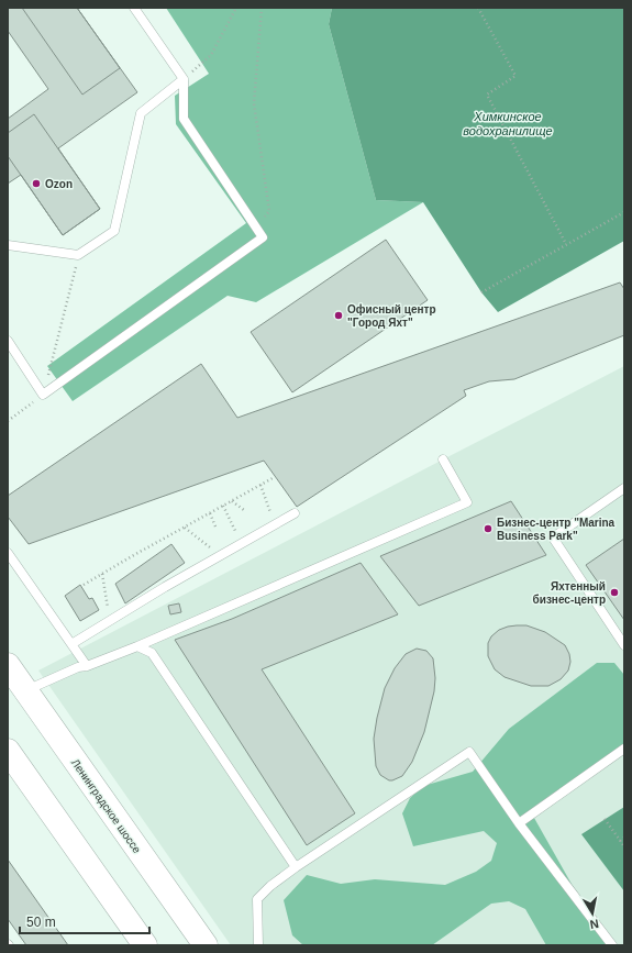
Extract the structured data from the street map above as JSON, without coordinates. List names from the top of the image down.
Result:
{
  "streets": {
    "main road": ["Ленинградское шоссе"]
  },
  "water": ["Химкинское водохранилище"],
  "places": [
    "Ozon",
    "Офисный центр \"Город Яхт\"",
    "Бизнес-центр \"Marina Business Park\"",
    "Яхтенный бизнес-центр"
  ],
  "scale_bar": "50 m",
  "north": "bottom"
}
